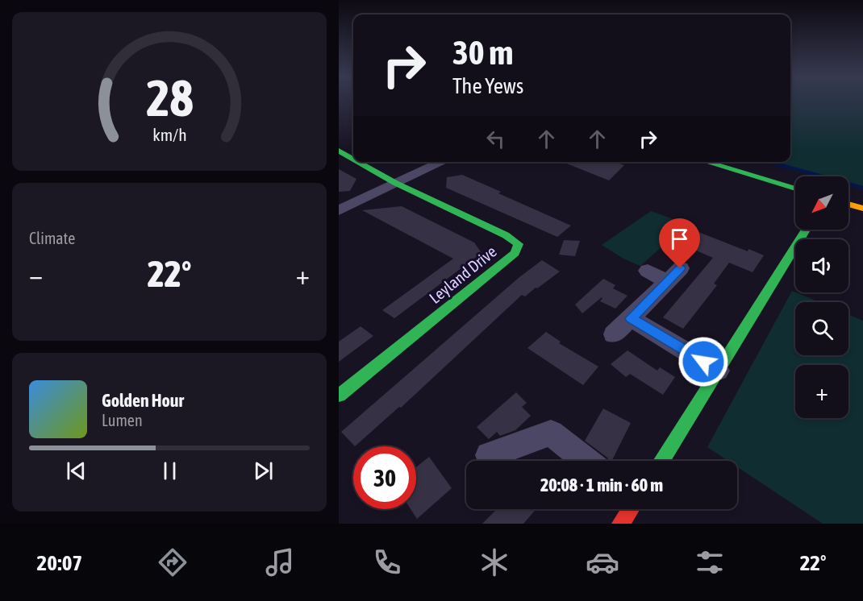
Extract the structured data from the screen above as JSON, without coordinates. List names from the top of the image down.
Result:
{
  "streets": {
    "street": ["Leyland Drive"]
  },
  "north": "bottom left",
  "page": {
    "turn": ["30 m", "The Yews"],
    "map_buttons": "+",
    "tile": "Climate",
    "heat": ["−", "22°", "+"],
    "song": ["Golden Hour", "Lumen"],
    "limit": "30",
    "trip": "20:08 · 1 min · 60 m",
    "tabs": ["20:07", "22°"],
    "gauge": ["28", "km/h"]
  }
}
